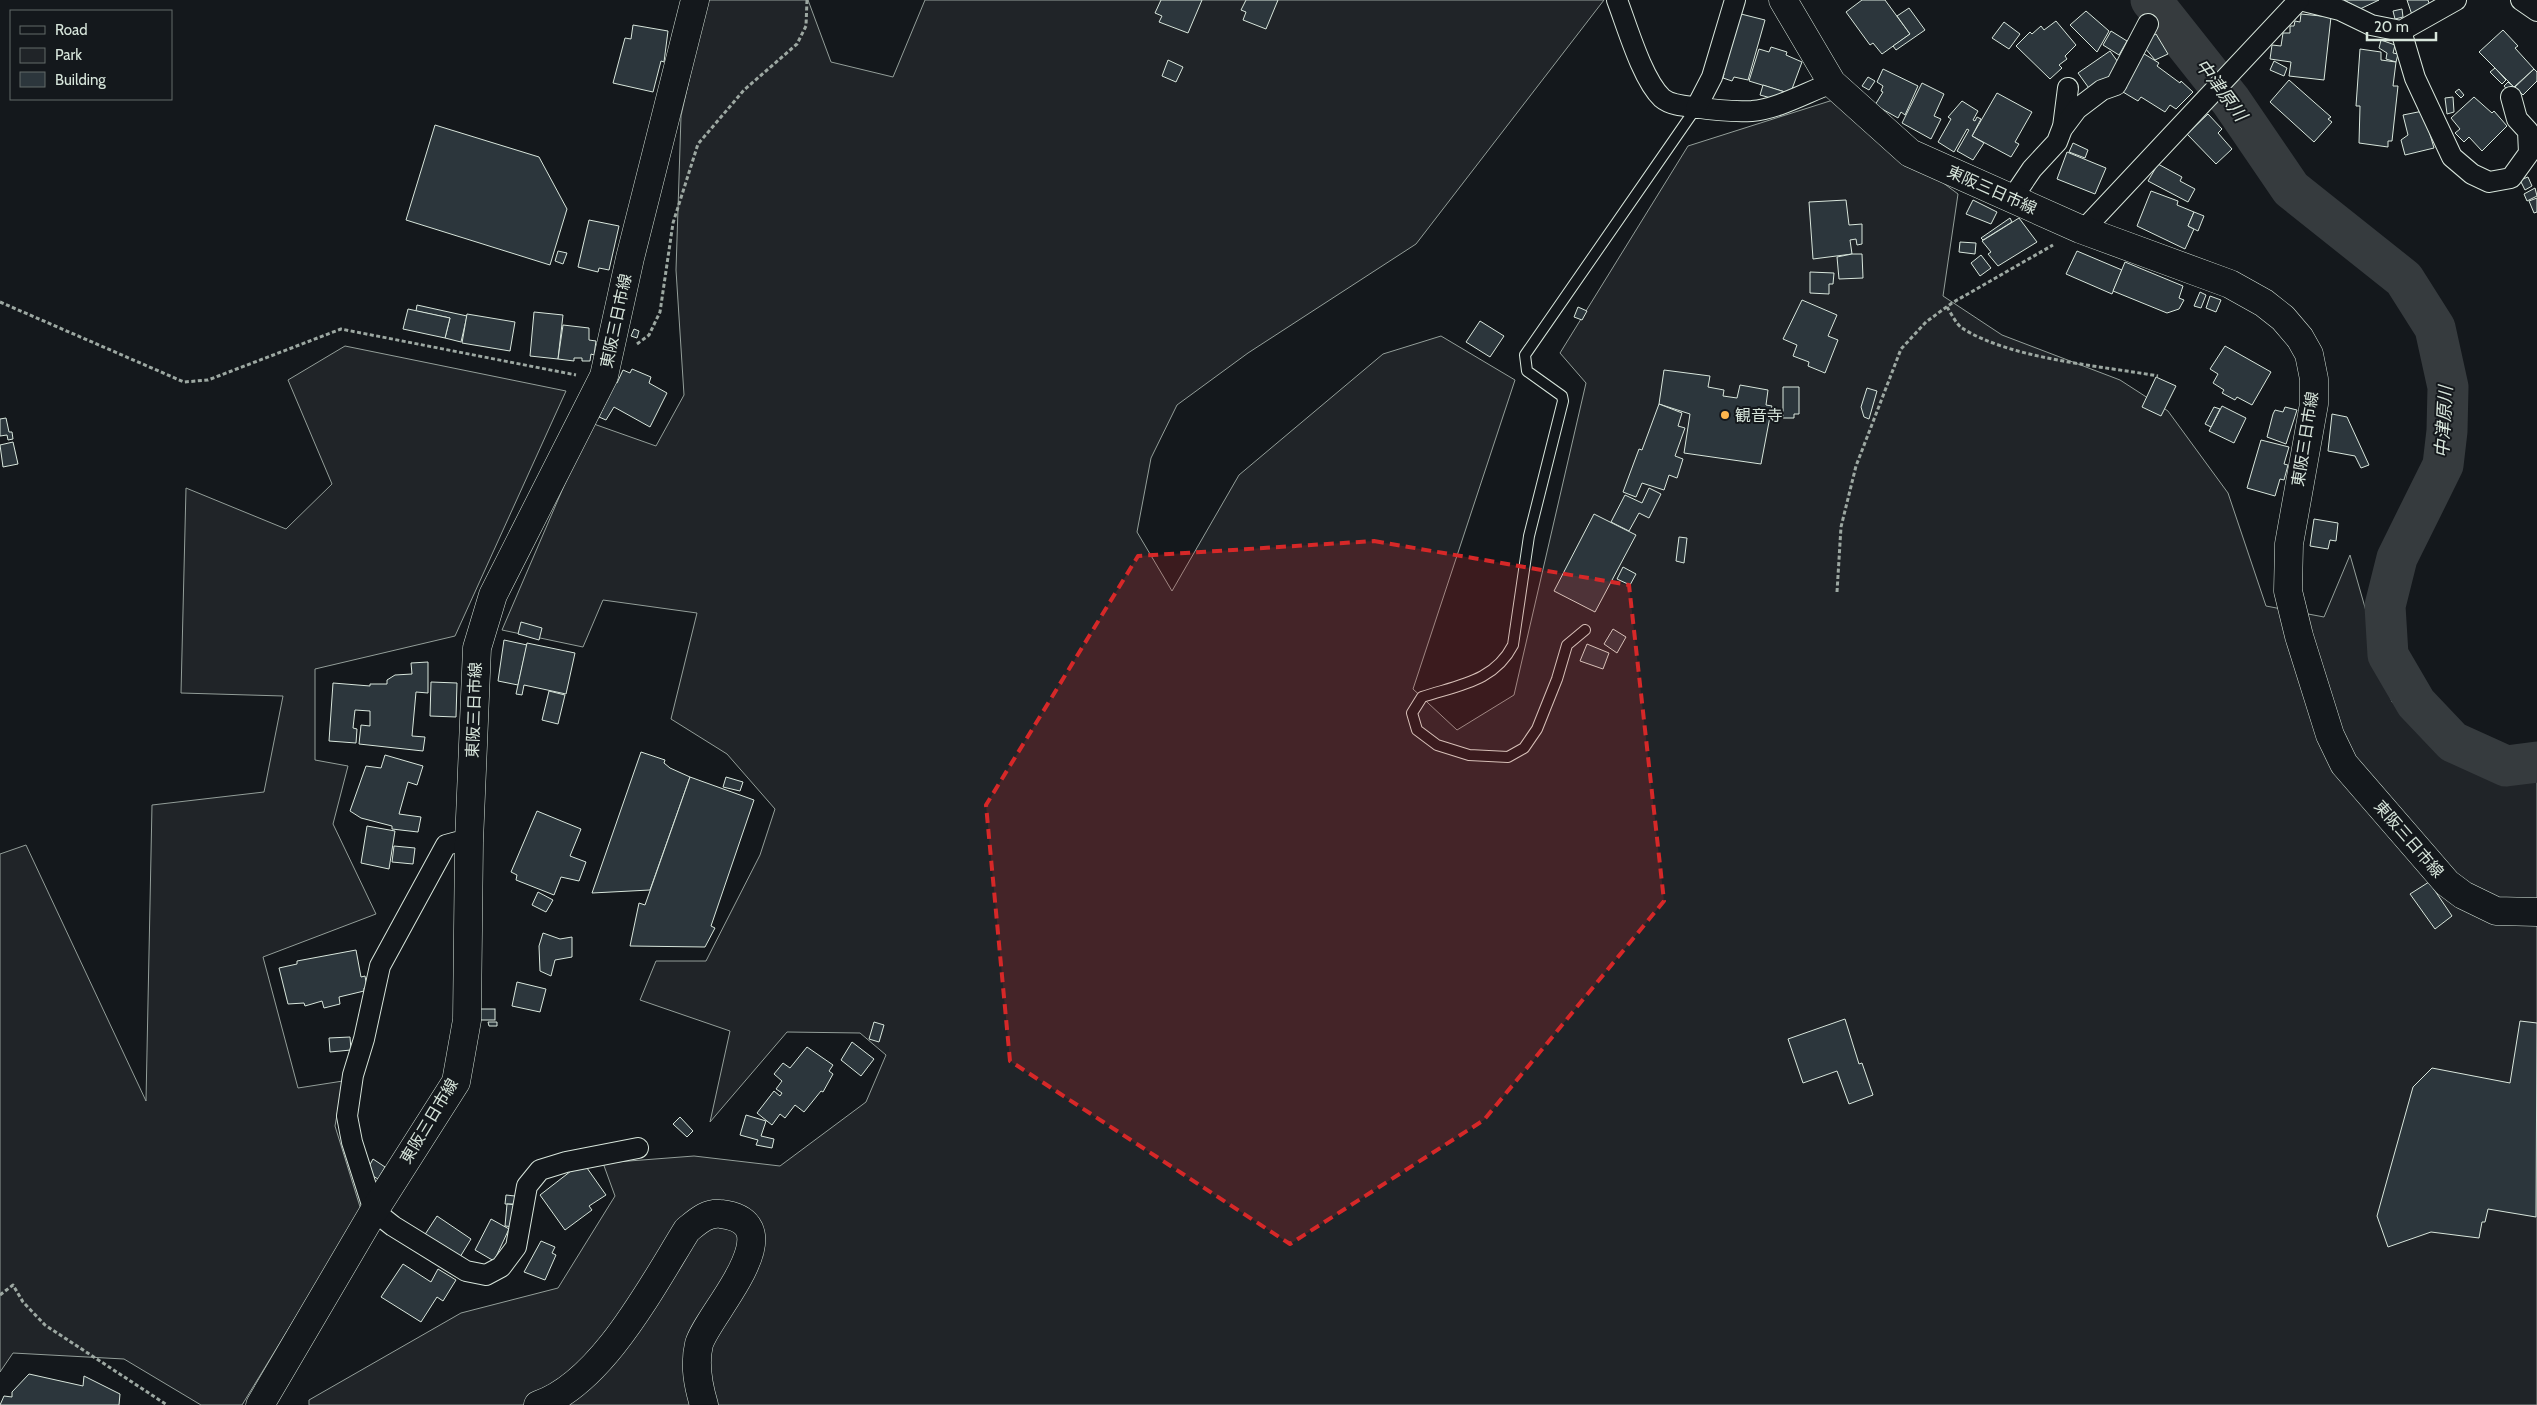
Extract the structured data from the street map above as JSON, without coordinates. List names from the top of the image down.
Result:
{
  "streets": {
    "main road": ["東阪三日市線"]
  },
  "water": ["中津原川"],
  "places": ["観音寺"],
  "legend": ["Road", "Park", "Building"],
  "scale_bar": "20 m"
}
